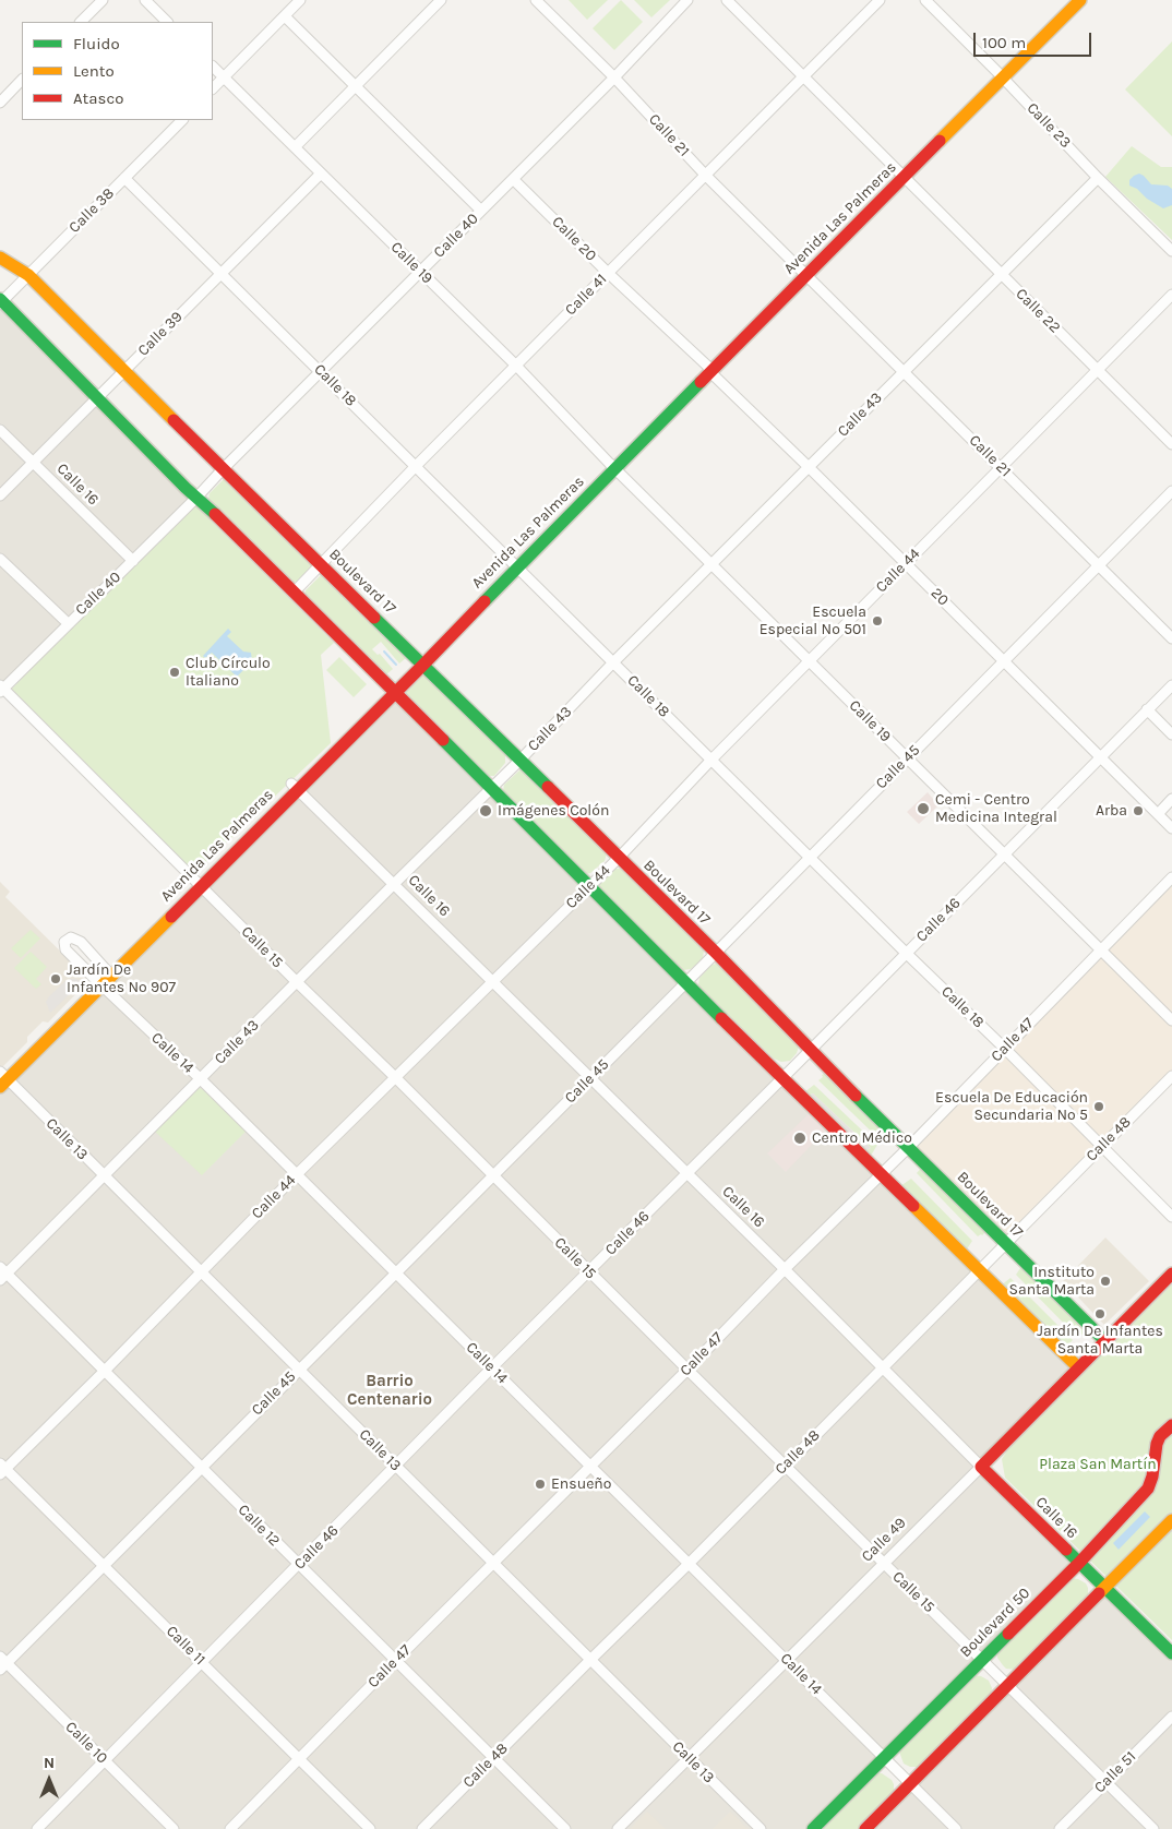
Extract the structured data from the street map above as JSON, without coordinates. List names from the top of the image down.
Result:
{
  "streets": {
    "main road": [
      "Avenida Las Palmeras",
      "Calle 16",
      "Boulevard 17",
      "Calle 49",
      "Boulevard 50"
    ],
    "street": [
      "Calle 23",
      "Calle 21",
      "Calle 38",
      "Calle 40",
      "Calle 20",
      "Calle 19",
      "Calle 41",
      "Calle 22",
      "Calle 39",
      "Calle 18",
      "Calle 43",
      "Calle 44",
      "20",
      "Calle 45",
      "Calle 46",
      "Calle 15",
      "Calle 47",
      "Calle 14",
      "Calle 13",
      "Calle 48",
      "Calle 12",
      "Calle 11",
      "Calle 10",
      "Calle 51"
    ]
  },
  "crossings": [
    ["Calle 23", "Avenida Las Palmeras"],
    ["Calle 23", "Calle 43"],
    ["Calle 21", "Avenida Las Palmeras"],
    ["Calle 21", "Calle 40"],
    ["Calle 21", "Calle 41"],
    ["Calle 21", "Calle 43"],
    ["Calle 21", "Calle 44"],
    ["Calle 21", "Calle 45"],
    ["Calle 38", "Calle 18"],
    ["Calle 38", "Boulevard 17"],
    ["Avenida Las Palmeras", "Calle 20"],
    ["Avenida Las Palmeras", "Calle 19"],
    ["Avenida Las Palmeras", "Calle 22"],
    ["Avenida Las Palmeras", "Calle 18"],
    ["Avenida Las Palmeras", "Calle 16"],
    ["Avenida Las Palmeras", "Boulevard 17"],
    ["Avenida Las Palmeras", "20"],
    ["Avenida Las Palmeras", "Calle 15"],
    ["Avenida Las Palmeras", "Calle 14"],
    ["Avenida Las Palmeras", "Calle 13"],
    ["Calle 40", "Calle 20"],
    ["Calle 40", "Calle 19"],
    ["Calle 40", "Calle 18"],
    ["Calle 40", "Calle 16"],
    ["Calle 40", "Boulevard 17"],
    ["Calle 40", "Calle 15"],
    ["Calle 20", "Calle 41"],
    ["Calle 20", "20"],
    ["Calle 19", "Calle 41"],
    ["Calle 19", "Calle 39"],
    ["Calle 19", "Calle 43"],
    ["Calle 19", "Calle 44"],
    ["Calle 19", "Calle 45"],
    ["Calle 19", "Calle 46"],
    ["Calle 19", "Calle 47"],
    ["Calle 41", "Calle 22"],
    ["Calle 41", "Calle 18"],
    ["Calle 41", "Boulevard 17"],
    ["Calle 22", "Calle 43"],
    ["Calle 22", "Calle 44"],
    ["Calle 39", "Calle 18"],
    ["Calle 39", "Calle 16"],
    ["Calle 39", "Boulevard 17"],
    ["Calle 18", "Calle 43"],
    ["Calle 18", "Calle 44"],
    ["Calle 18", "Calle 45"],
    ["Calle 18", "Calle 46"],
    ["Calle 18", "Calle 47"],
    ["Calle 18", "Calle 48"],
    ["Calle 43", "Calle 16"],
    ["Calle 43", "Boulevard 17"],
    ["Calle 43", "20"],
    ["Calle 43", "Calle 15"],
    ["Calle 43", "Calle 14"],
    ["Calle 43", "Calle 13"],
    ["Calle 43", "Calle 12"],
    ["Calle 16", "Calle 44"],
    ["Calle 16", "Calle 45"],
    ["Calle 16", "Calle 46"],
    ["Calle 16", "Calle 47"],
    ["Calle 16", "Calle 48"],
    ["Calle 16", "Calle 49"],
    ["Calle 16", "Boulevard 50"],
    ["Calle 44", "Boulevard 17"],
    ["Calle 44", "20"],
    ["Calle 44", "Calle 15"],
    ["Calle 44", "Calle 14"],
    ["Calle 44", "Calle 13"],
    ["Calle 44", "Calle 12"],
    ["Calle 44", "Calle 11"],
    ["Boulevard 17", "Calle 45"],
    ["Boulevard 17", "Calle 46"],
    ["Boulevard 17", "Calle 47"],
    ["Boulevard 17", "Calle 48"],
    ["Boulevard 17", "Calle 49"],
    ["20", "Calle 45"],
    ["20", "Calle 46"],
    ["Calle 45", "Calle 15"],
    ["Calle 45", "Calle 14"],
    ["Calle 45", "Calle 13"],
    ["Calle 45", "Calle 12"],
    ["Calle 45", "Calle 11"],
    ["Calle 45", "Calle 10"],
    ["Calle 46", "Calle 15"],
    ["Calle 46", "Calle 14"],
    ["Calle 46", "Calle 13"],
    ["Calle 46", "Calle 12"],
    ["Calle 46", "Calle 11"],
    ["Calle 46", "Calle 10"],
    ["Calle 15", "Calle 47"],
    ["Calle 15", "Calle 48"],
    ["Calle 15", "Calle 49"],
    ["Calle 15", "Boulevard 50"],
    ["Calle 15", "Calle 51"],
    ["Calle 47", "Calle 14"],
    ["Calle 47", "Calle 13"],
    ["Calle 47", "Calle 12"],
    ["Calle 47", "Calle 11"],
    ["Calle 14", "Calle 48"],
    ["Calle 14", "Calle 49"],
    ["Calle 14", "Boulevard 50"],
    ["Calle 13", "Calle 48"],
    ["Calle 13", "Calle 49"],
    ["Calle 48", "Calle 12"]
  ],
  "districts": ["Barrio Centenario"],
  "parks": ["Plaza San Martín"],
  "places": [
    "Escuela Especial Nº 501",
    "Club Círculo Italiano",
    "Cemi - Centro Medicina Integral",
    "Imágenes Colón",
    "Arba",
    "Jardín De Infantes Nº 907",
    "Escuela De Educación Secundaria Nº 5",
    "Centro Médico",
    "Instituto Santa Marta",
    "Jardín De Infantes Santa Marta",
    "Ensueño"
  ],
  "legend": ["Fluido", "Lento", "Atasco"],
  "scale_bar": "100 m",
  "north": "top"
}
